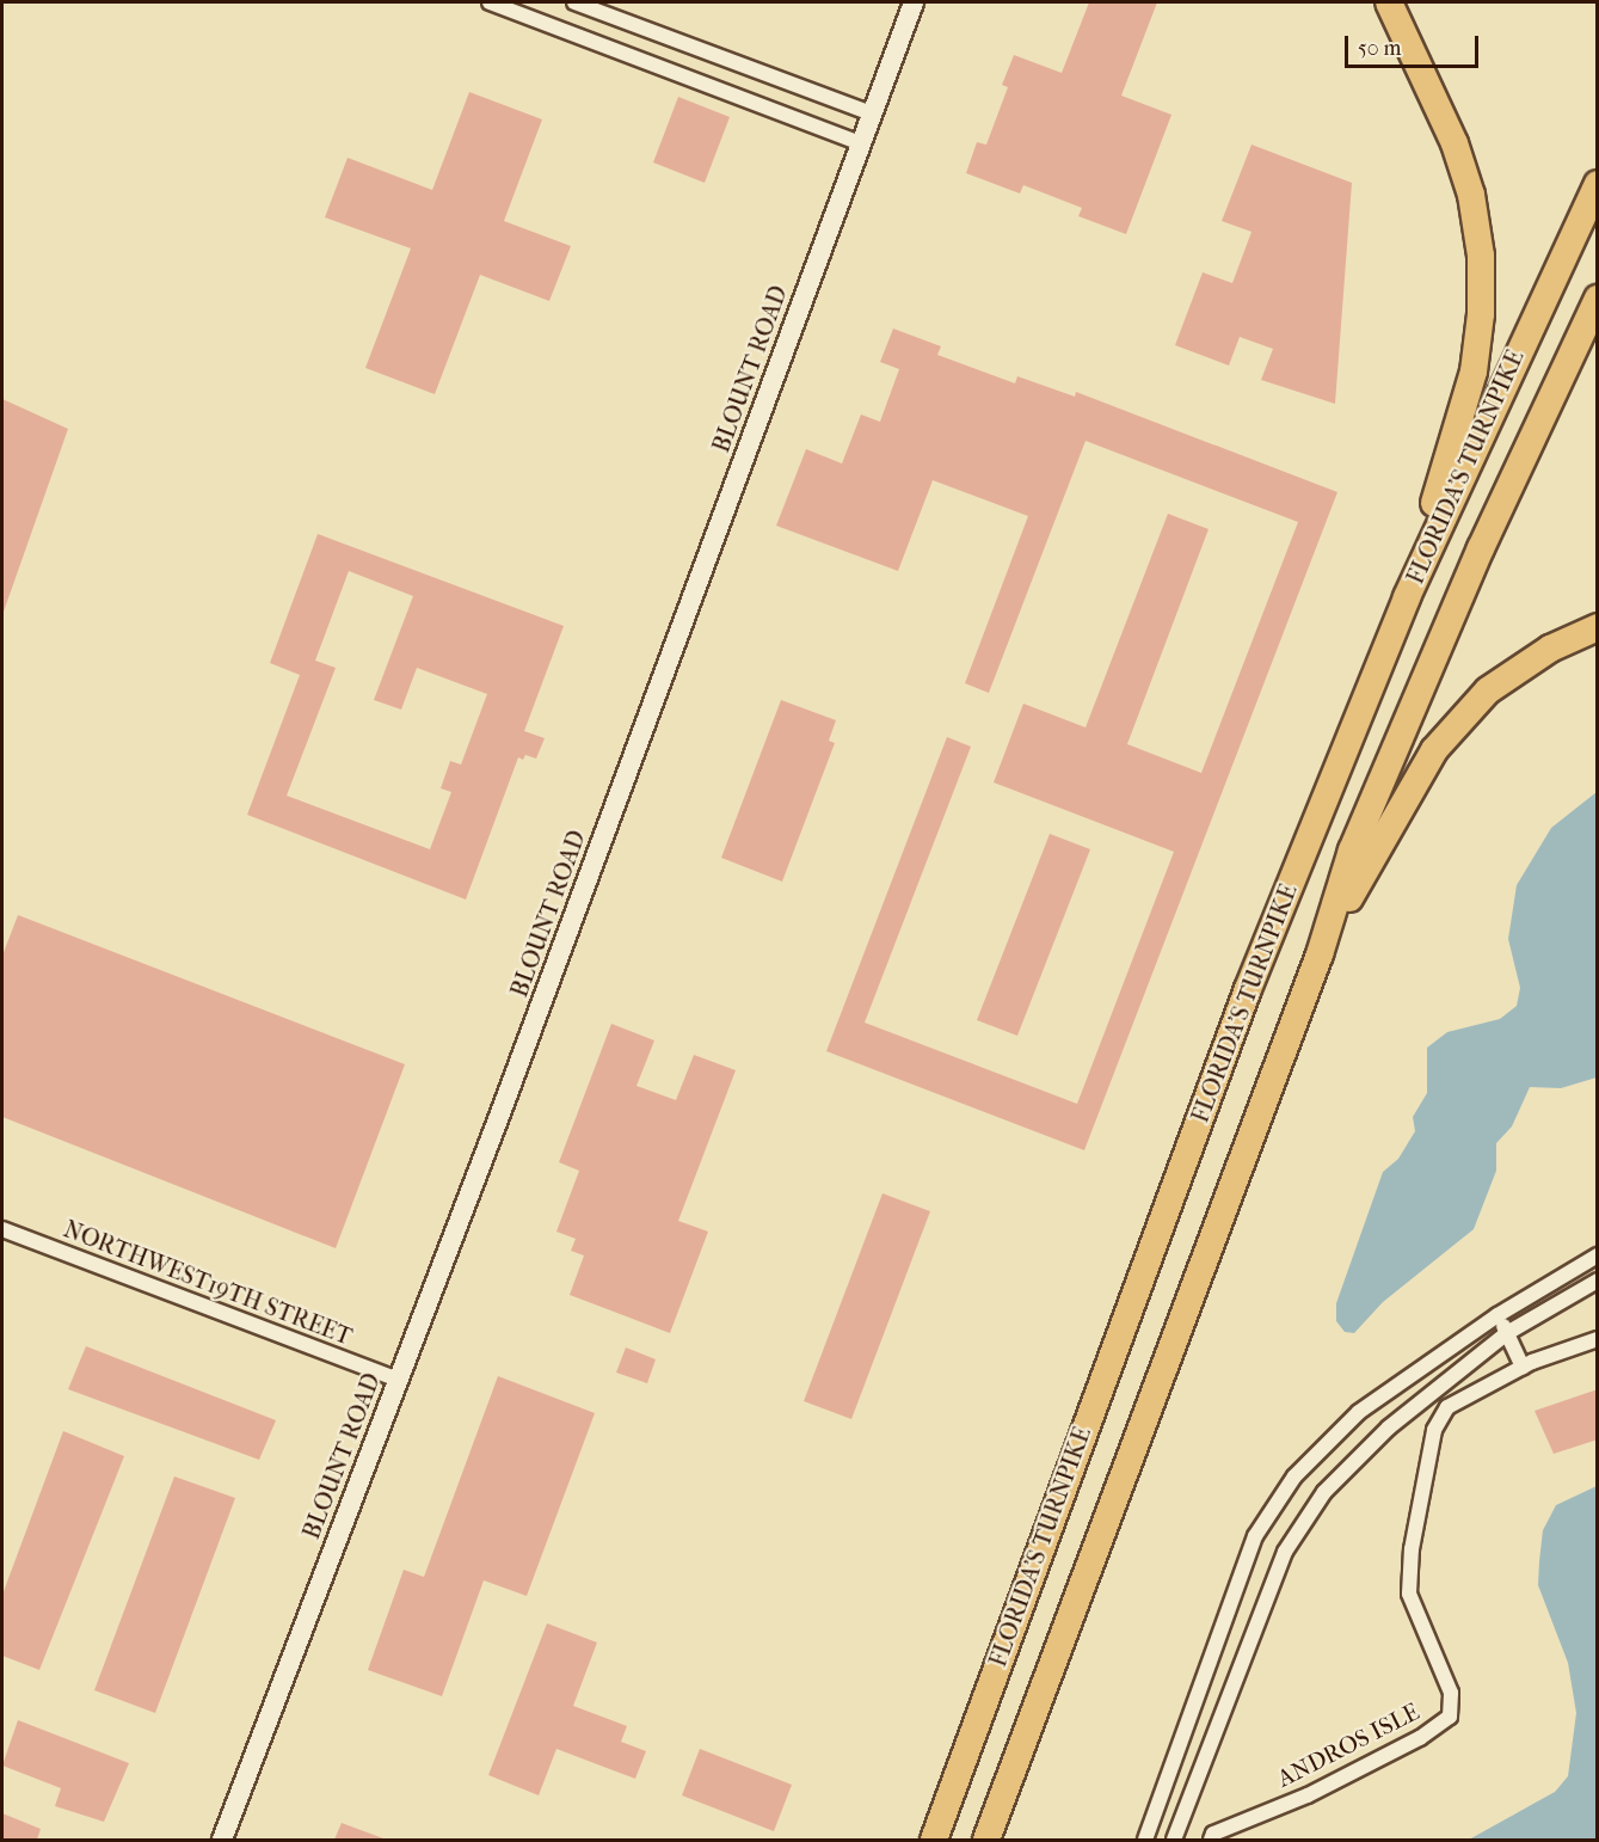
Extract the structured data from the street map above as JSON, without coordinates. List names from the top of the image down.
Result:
{
  "streets": {
    "highway": ["FLORIDA'S TURNPIKE"],
    "street": ["BLOUNT ROAD", "NORTHWEST19TH STREET", "ANDROS ISLE"]
  },
  "crossings": [
    ["BLOUNT ROAD", "NORTHWEST19TH STREET"]
  ],
  "scale_bar": "50 m"
}
